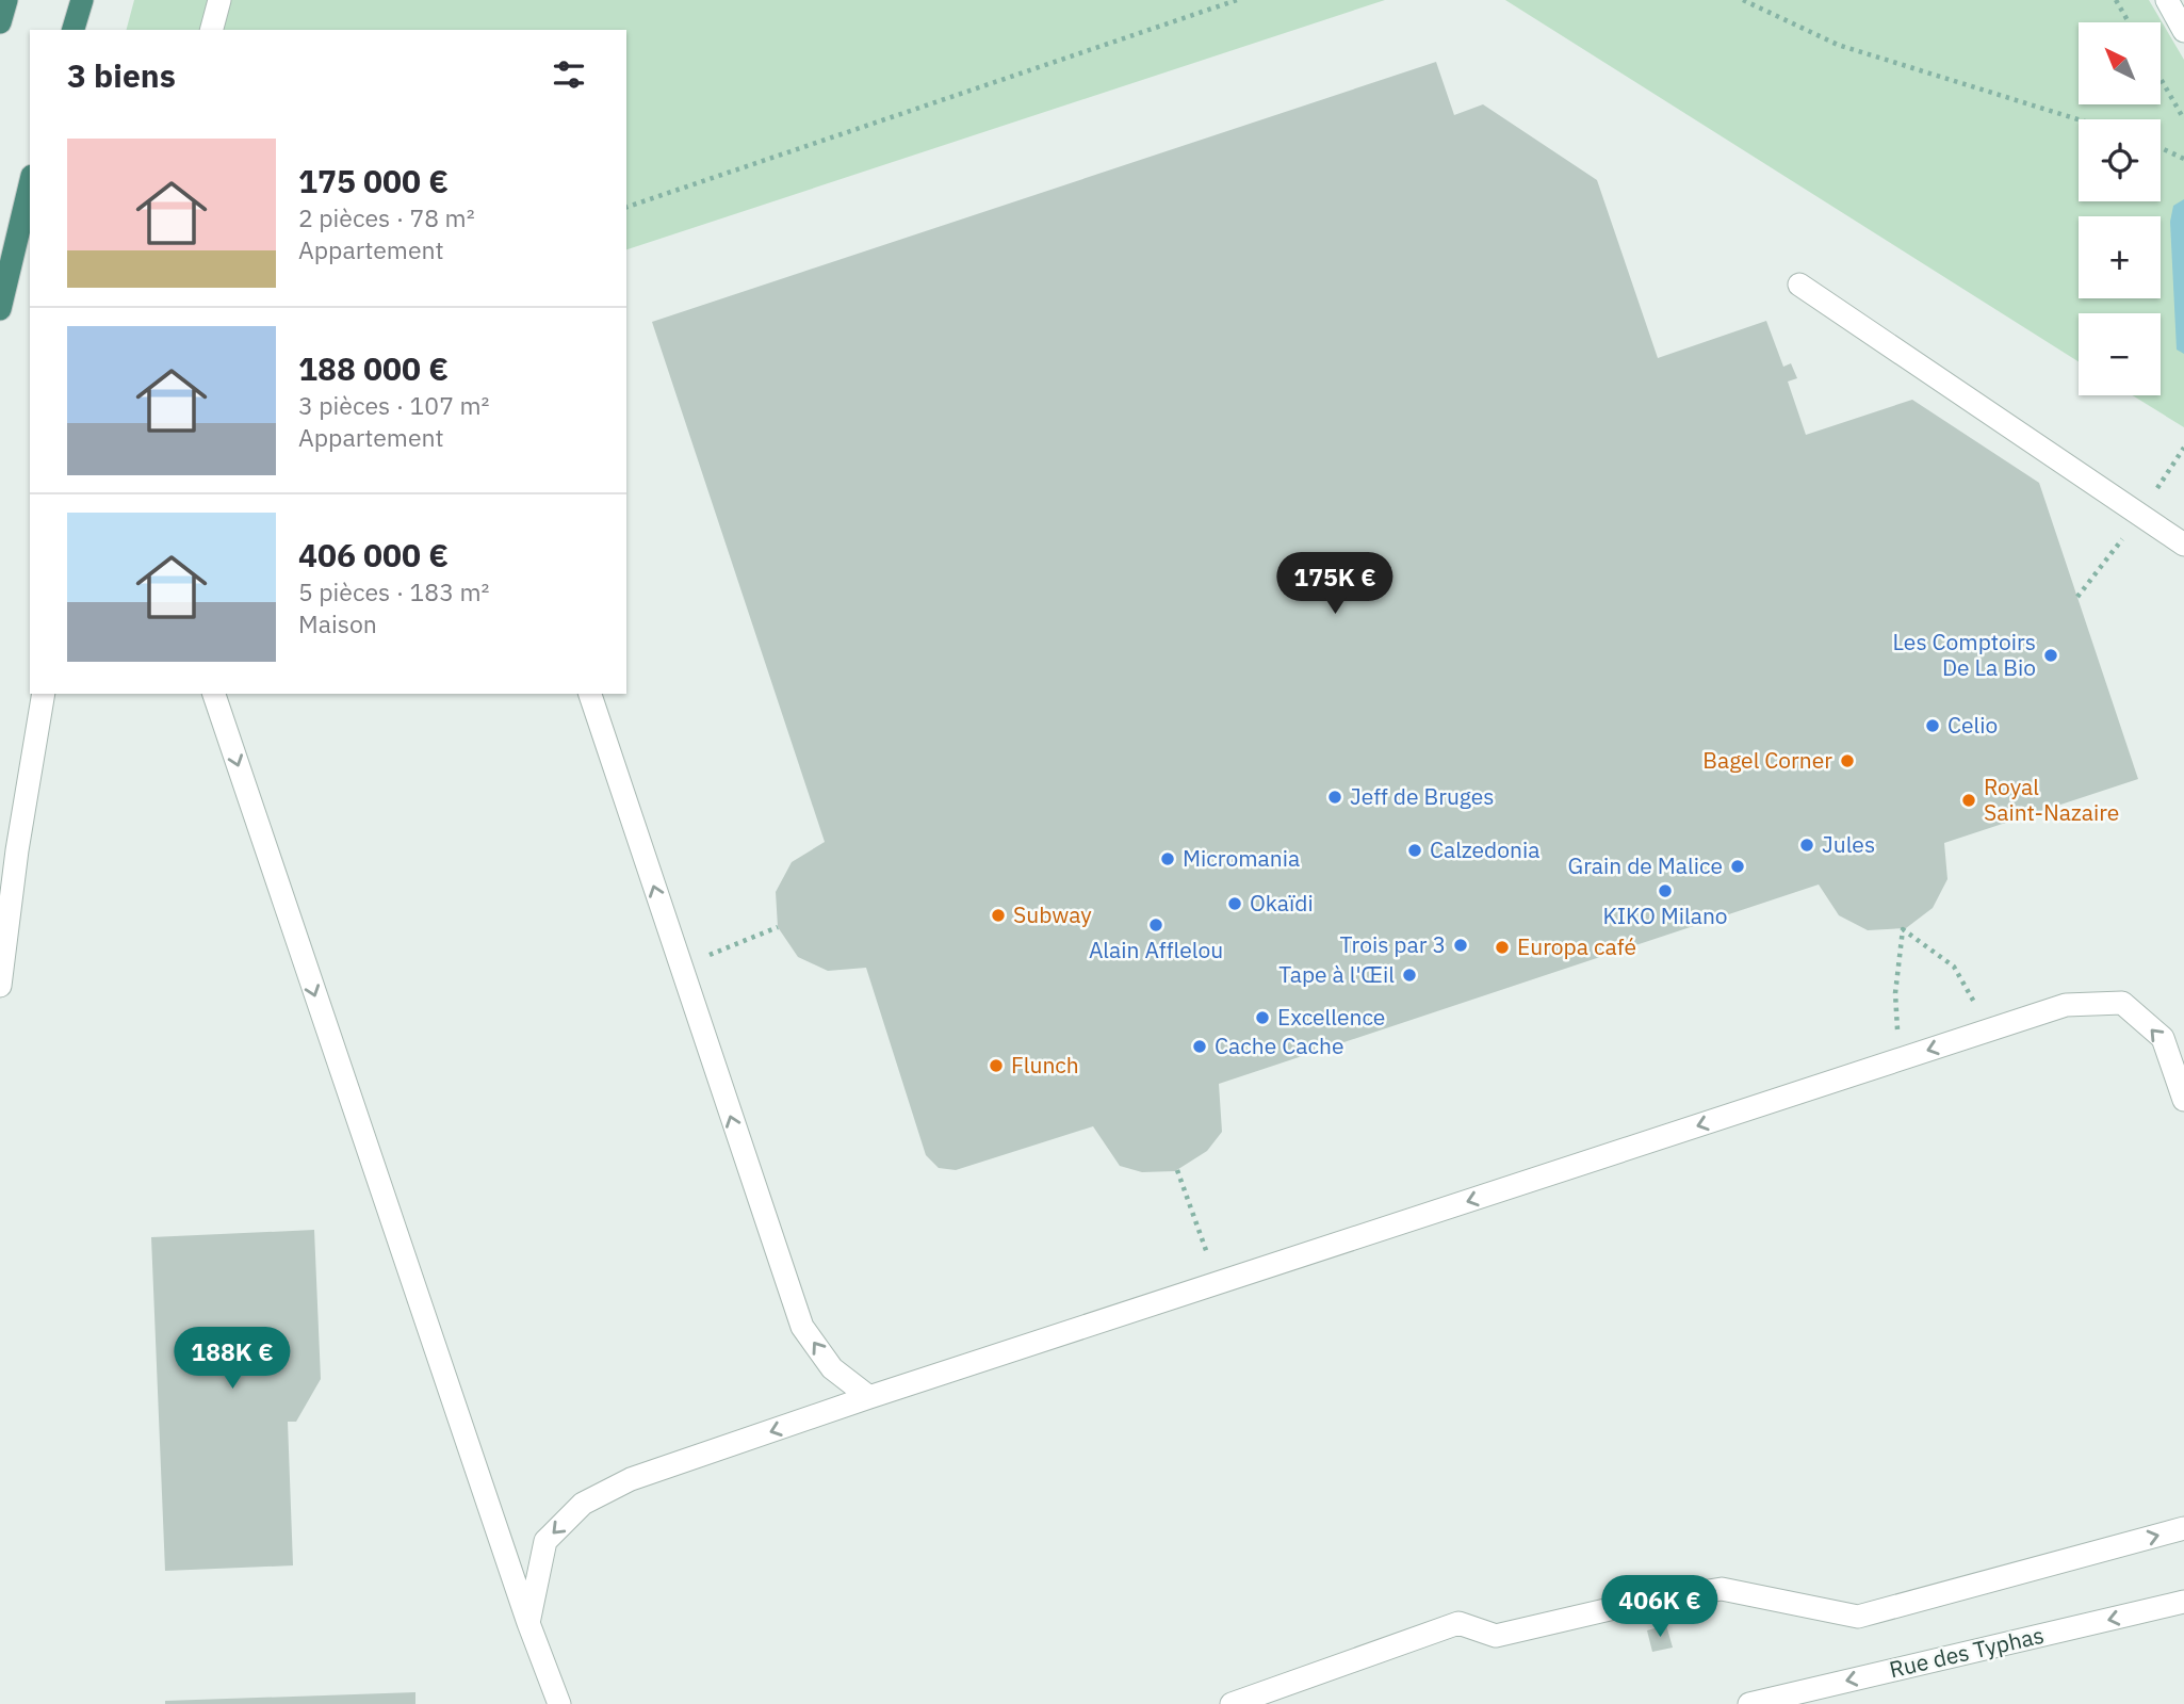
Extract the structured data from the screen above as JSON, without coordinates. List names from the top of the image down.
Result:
{
  "streets": {
    "street": ["Rue des Typhas"]
  },
  "places": [
    "Les Comptoirs De La Bio",
    "Celio",
    "Bagel Corner",
    "Jeff de Bruges",
    "Royal Saint-Nazaire",
    "Jules",
    "Calzedonia",
    "Micromania",
    "Grain de Malice",
    "KIKO Milano",
    "Okaïdi",
    "Subway",
    "Alain Afflelou",
    "Trois par 3",
    "Europa café",
    "Tape à l'Œil",
    "Excellence",
    "Cache Cache",
    "Flunch"
  ],
  "north": "top left",
  "page": {
    "map_buttons": ["+", "−"],
    "heading": "3 biens",
    "list": [
      {
        "name": "175 000 €",
        "note": "2 pièces · 78 m² · Appartement"
      },
      {
        "name": "188 000 €",
        "note": "3 pièces · 107 m² · Appartement"
      },
      {
        "name": "406 000 €",
        "note": "5 pièces · 183 m² · Maison"
      }
    ],
    "price": ["175K €", "188K €", "406K €"]
  }
}
